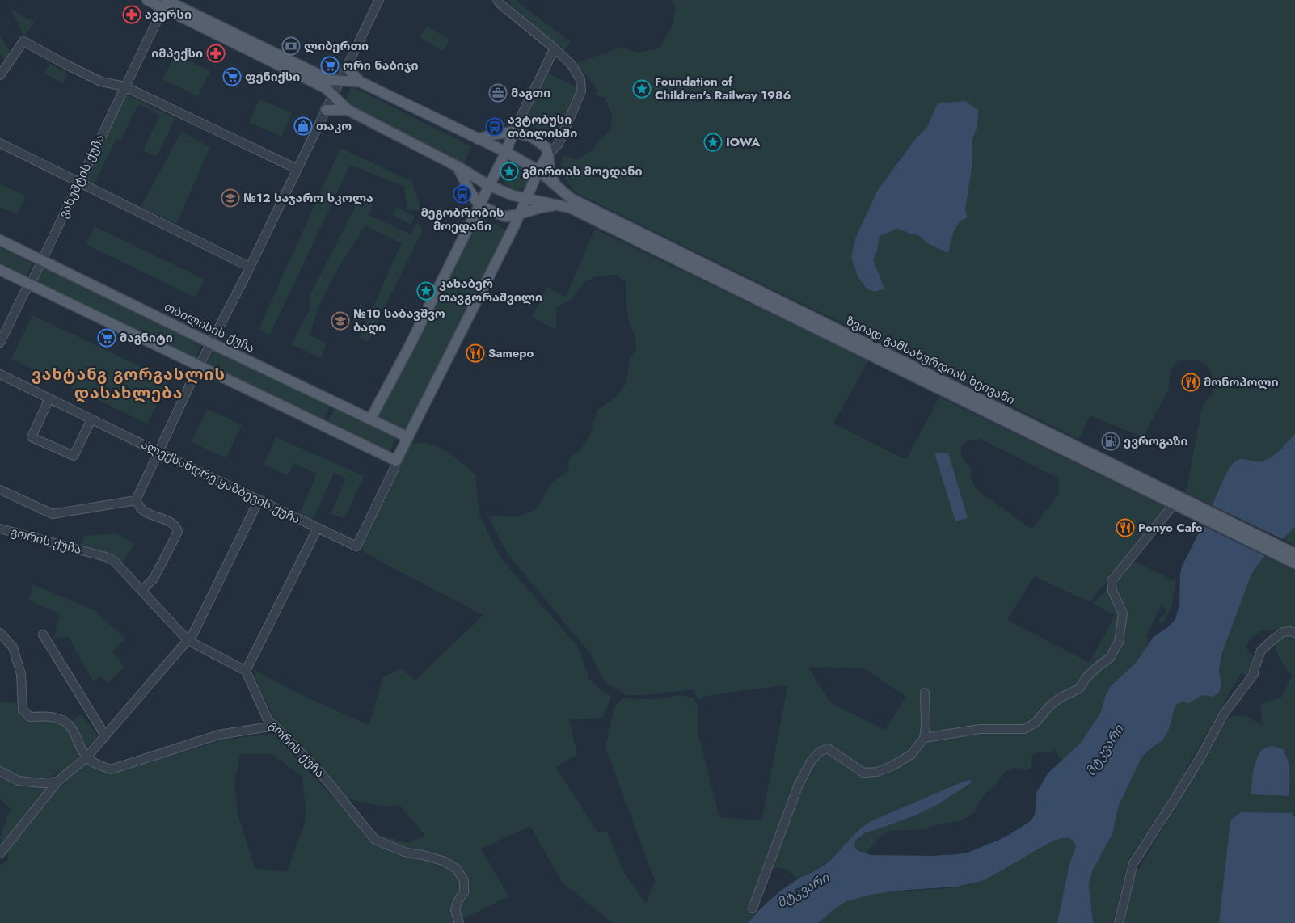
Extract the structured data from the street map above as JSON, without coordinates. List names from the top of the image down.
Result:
{
  "streets": {
    "main road": ["თბილისის ქუჩა", "ზვიად გამსახურდიას ხეივანი"],
    "street": ["ვახუშტის ქუჩა", "ალექსანდრე ყაზბეგის ქუჩა", "გორის ქუჩა"]
  },
  "crossings": [
    ["ვახუშტის ქუჩა", "თბილისის ქუჩა"]
  ],
  "districts": ["ვახტანგ გორგასლის დასახლება"],
  "water": ["მტკვარი"],
  "places": {
    "pharmacy": ["ავერსი", "იმპექსი"],
    "bank": ["ლიბერთი"],
    "supermarket": ["ორი ნაბიჯი", "ფენიქსი", "მაგნიტი"],
    "place": [
      "Foundation of Children's Railway 1986",
      "IOWA",
      "გმირთას მოედანი",
      "კახაბერ თავგორაშვილი"
    ],
    "office": ["მაგთი"],
    "shop": ["თაკო"],
    "bus stop": ["ავტობუსი თბილისში", "მეგობრობის მოედანი"],
    "school or university": ["№12 საჯარო სკოლა", "№10 საბავშვო ბაღი"],
    "restaurant": ["Samepo", "მონოპოლი", "Ponyo Cafe"],
    "fuel station": ["ევროგაზი"]
  }
}
